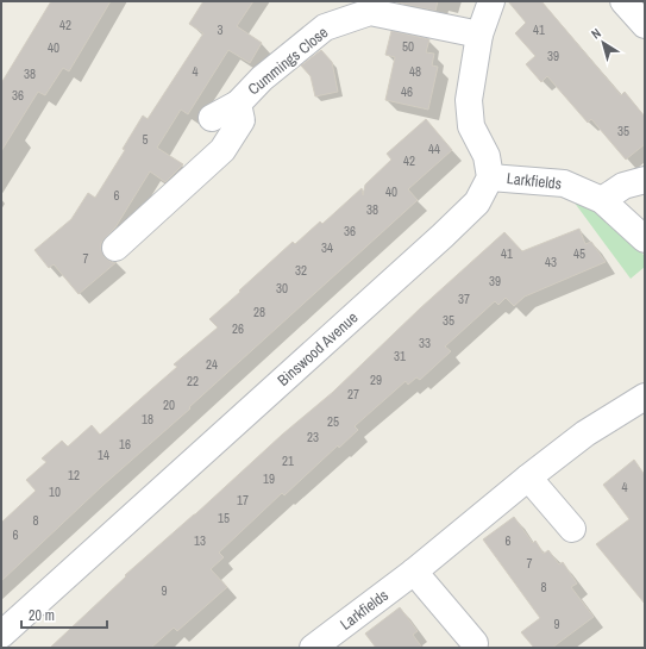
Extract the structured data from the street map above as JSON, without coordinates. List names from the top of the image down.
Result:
{
  "streets": {
    "street": ["Cummings Close", "Larkfields", "Binswood Avenue"]
  },
  "crossings": [
    ["Larkfields", "Binswood Avenue"]
  ],
  "house_numbers": [
    "42",
    "3",
    "41",
    "50",
    "40",
    "39",
    "4",
    "48",
    "38",
    "46",
    "36",
    "35",
    "5",
    "44",
    "42",
    "40",
    "6",
    "38",
    "36",
    "34",
    "41",
    "45",
    "7",
    "43",
    "32",
    "39",
    "30",
    "37",
    "28",
    "35",
    "26",
    "33",
    "31",
    "24",
    "29",
    "22",
    "27",
    "20",
    "18",
    "25",
    "23",
    "16",
    "14",
    "21",
    "12",
    "19",
    "4",
    "10",
    "17",
    "15",
    "8",
    "6",
    "13",
    "6",
    "7",
    "8",
    "9",
    "9"
  ],
  "scale_bar": "20 m",
  "north": "top left"
}
